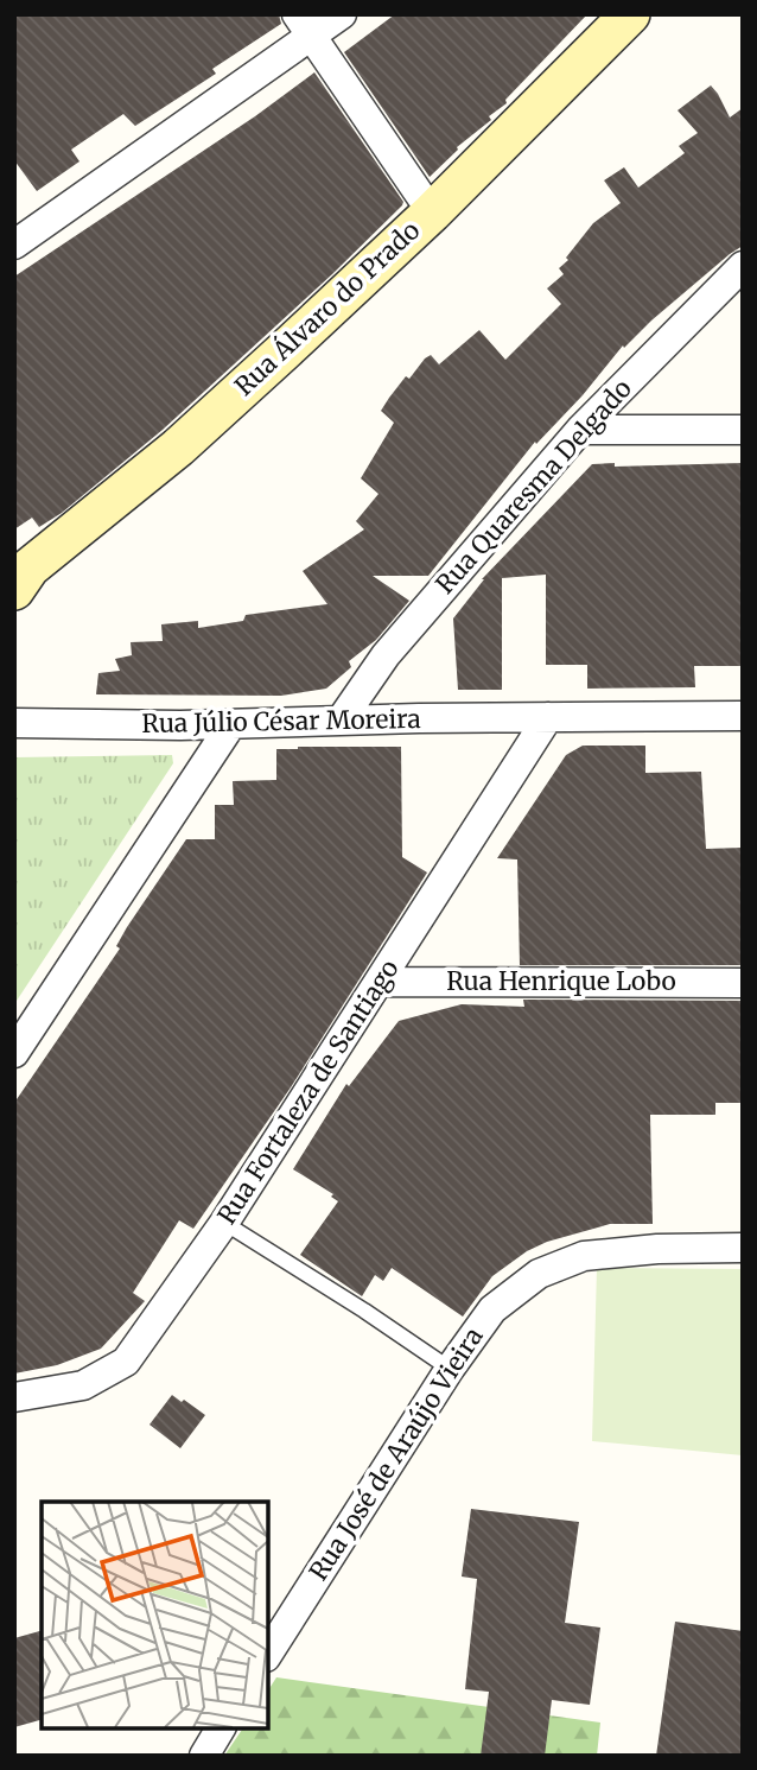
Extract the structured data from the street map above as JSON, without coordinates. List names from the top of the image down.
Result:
{
  "streets": {
    "street": [
      "Rua Álvaro do Prado",
      "Rua Quaresma Delgado",
      "Rua Júlio César Moreira",
      "Rua Henrique Lobo",
      "Rua Fortaleza de Santiago",
      "Rua José de Araújo Vieira"
    ]
  },
  "crossings": [
    ["Rua Quaresma Delgado", "Rua Júlio César Moreira"],
    ["Rua Júlio César Moreira", "Rua Fortaleza de Santiago"],
    ["Rua Henrique Lobo", "Rua Fortaleza de Santiago"]
  ]
}
